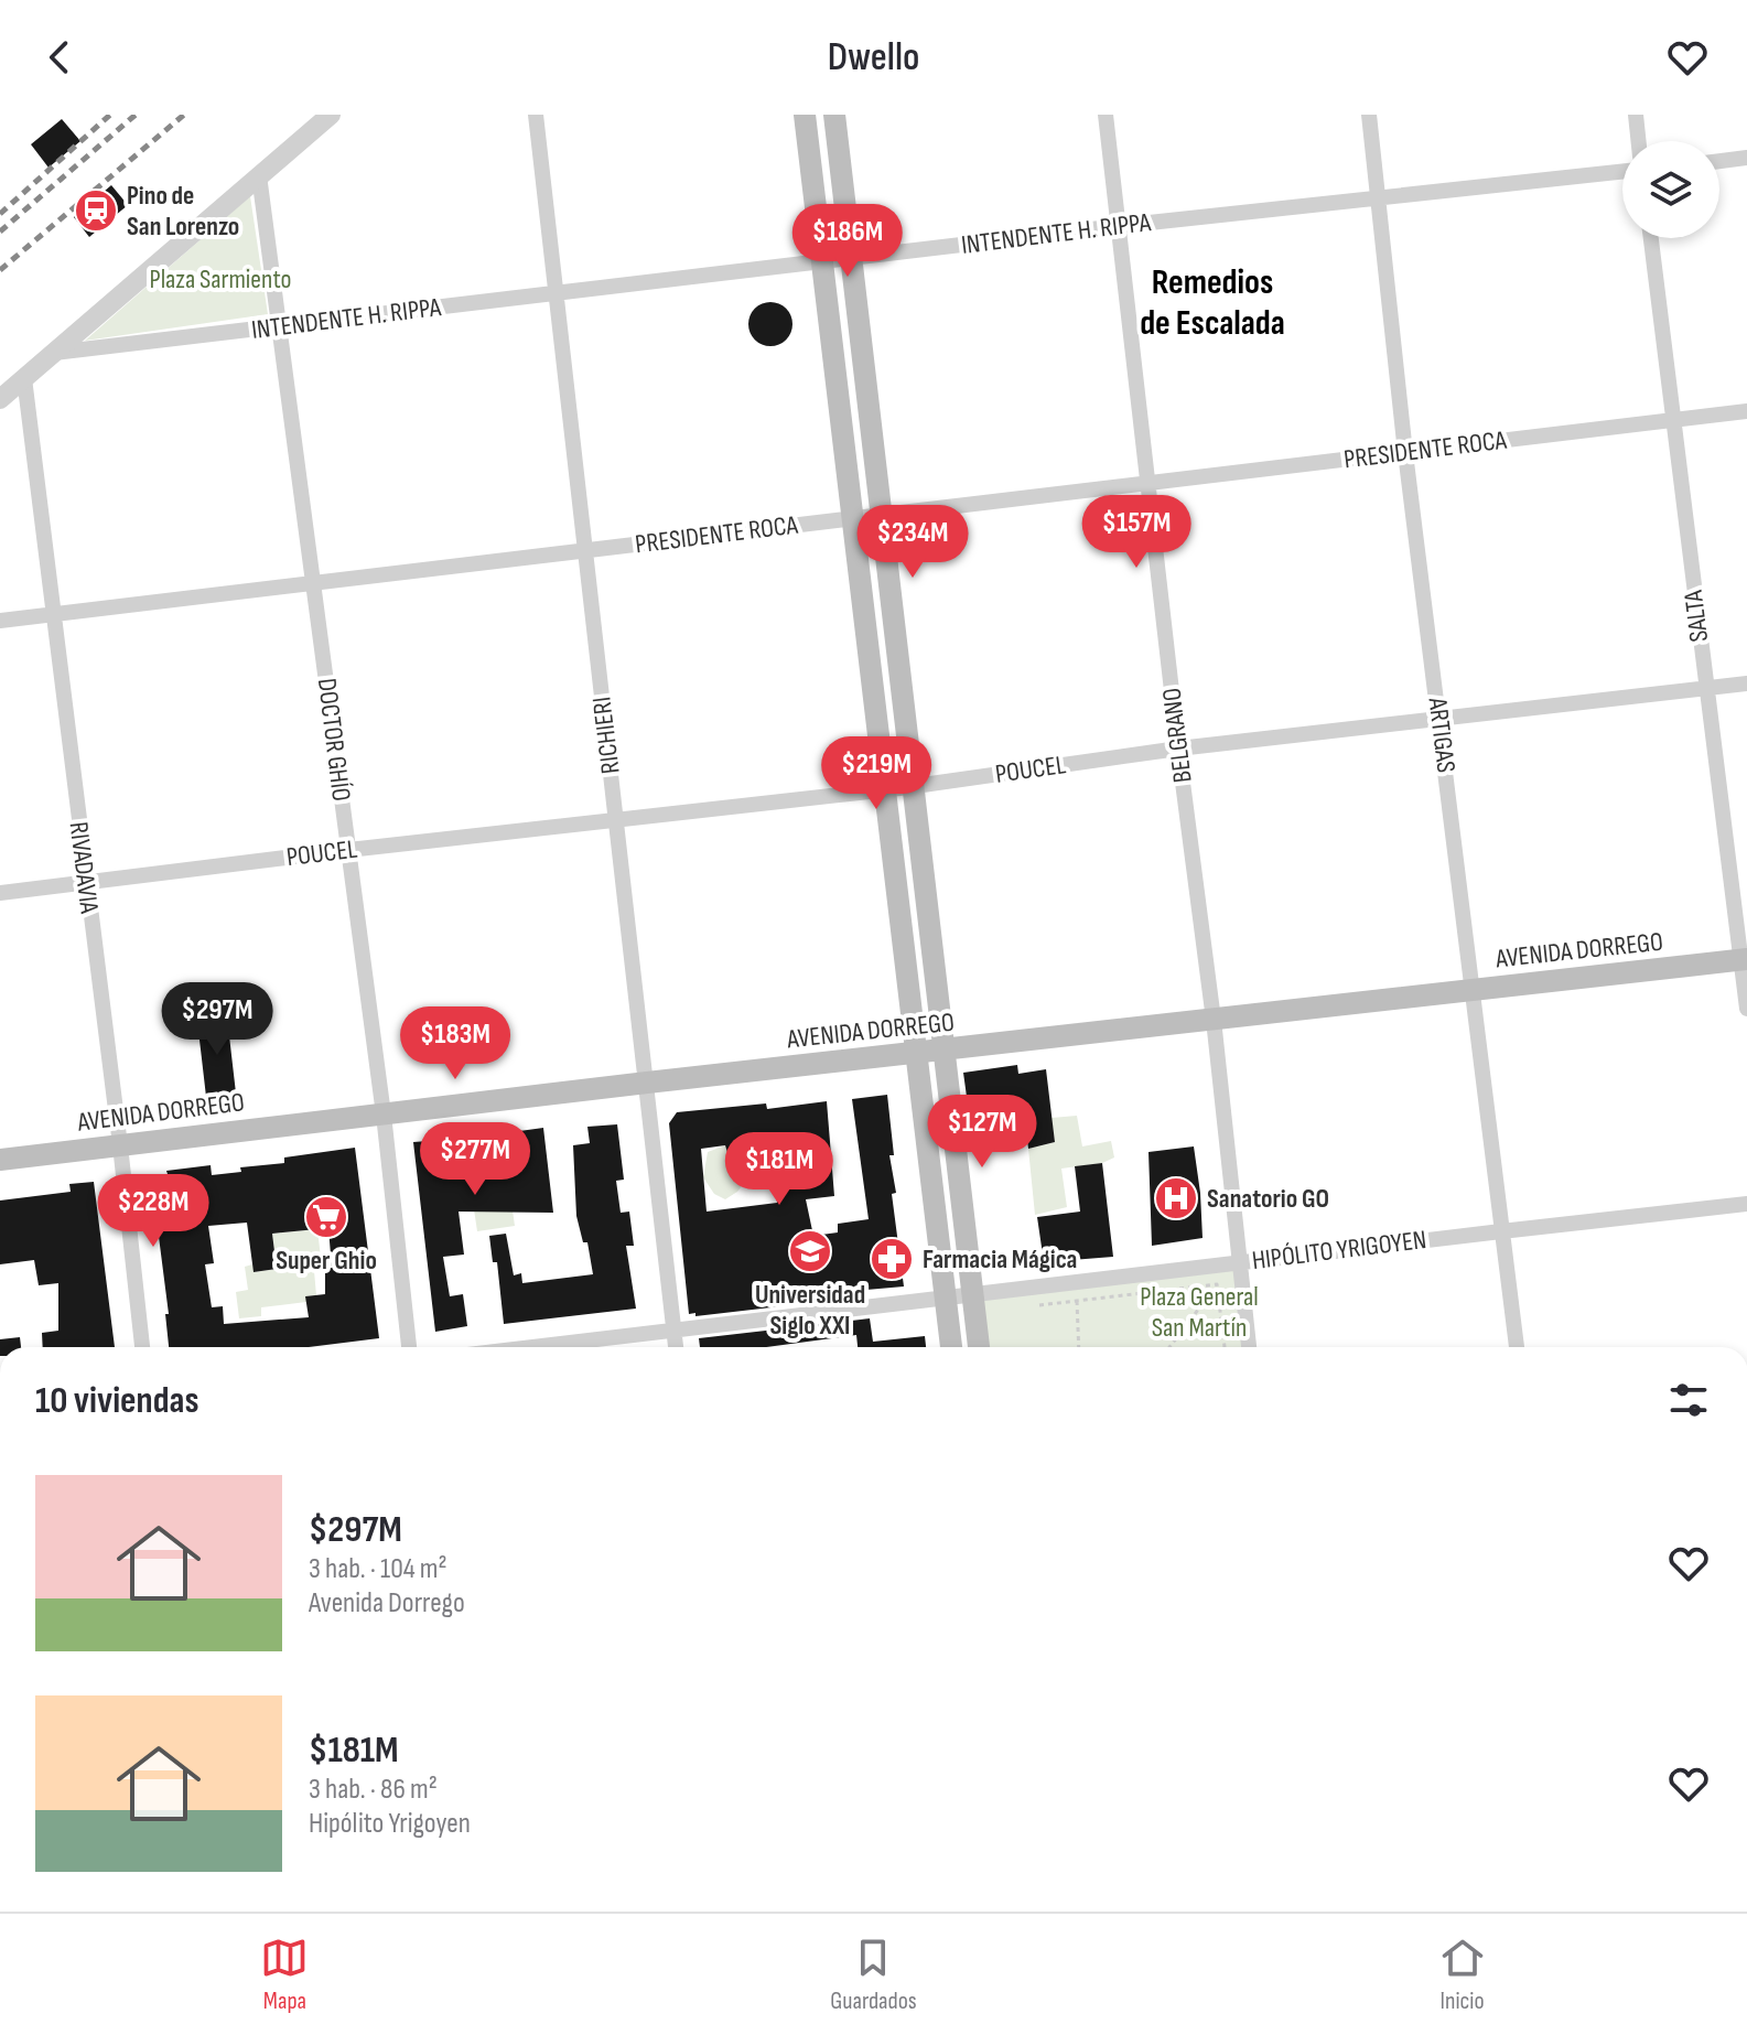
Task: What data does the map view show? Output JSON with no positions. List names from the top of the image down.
{
  "streets": {
    "main road": ["AVENIDA DORREGO"],
    "street": [
      "INTENDENTE H. RIPPA",
      "PRESIDENTE ROCA",
      "SALTA",
      "RICHIERI",
      "BELGRANO",
      "ARTIGAS",
      "DOCTOR GHÍO",
      "POUCEL",
      "RIVADAVIA",
      "HIPÓLITO YRIGOYEN"
    ]
  },
  "crossings": [
    ["INTENDENTE H. RIPPA", "RICHIERI"],
    ["INTENDENTE H. RIPPA", "BELGRANO"],
    ["INTENDENTE H. RIPPA", "ARTIGAS"],
    ["INTENDENTE H. RIPPA", "DOCTOR GHÍO"],
    ["PRESIDENTE ROCA", "SALTA"],
    ["PRESIDENTE ROCA", "RICHIERI"],
    ["PRESIDENTE ROCA", "BELGRANO"],
    ["PRESIDENTE ROCA", "ARTIGAS"],
    ["PRESIDENTE ROCA", "DOCTOR GHÍO"],
    ["PRESIDENTE ROCA", "RIVADAVIA"],
    ["SALTA", "POUCEL"],
    ["SALTA", "AVENIDA DORREGO"],
    ["RICHIERI", "POUCEL"],
    ["RICHIERI", "AVENIDA DORREGO"],
    ["RICHIERI", "HIPÓLITO YRIGOYEN"],
    ["BELGRANO", "POUCEL"],
    ["BELGRANO", "AVENIDA DORREGO"],
    ["BELGRANO", "HIPÓLITO YRIGOYEN"],
    ["ARTIGAS", "POUCEL"],
    ["ARTIGAS", "AVENIDA DORREGO"],
    ["ARTIGAS", "HIPÓLITO YRIGOYEN"],
    ["DOCTOR GHÍO", "POUCEL"],
    ["DOCTOR GHÍO", "AVENIDA DORREGO"],
    ["POUCEL", "RIVADAVIA"],
    ["RIVADAVIA", "AVENIDA DORREGO"]
  ],
  "districts": ["Remedios de Escalada"],
  "parks": ["Plaza Sarmiento", "Plaza General San Martín"],
  "places": {
    "station": ["Pino de San Lorenzo"],
    "hospital": ["Sanatorio GO"],
    "supermarket": ["Super Ghio"],
    "school or university": ["Universidad Siglo XXI"],
    "pharmacy": ["Farmacia Mágica"]
  },
  "page": {
    "header": "Dwello",
    "price": [
      "$186M",
      "$157M",
      "$234M",
      "$219M",
      "$297M",
      "$183M",
      "$127M",
      "$277M",
      "$181M",
      "$228M"
    ],
    "heading": "10 viviendas",
    "list": [
      {
        "name": "$297M",
        "note": "3 hab. · 104 m² · Avenida Dorrego"
      },
      {
        "name": "$181M",
        "note": "3 hab. · 86 m² · Hipólito Yrigoyen"
      }
    ],
    "tabs": ["Mapa", "Guardados", "Inicio"]
  }
}
